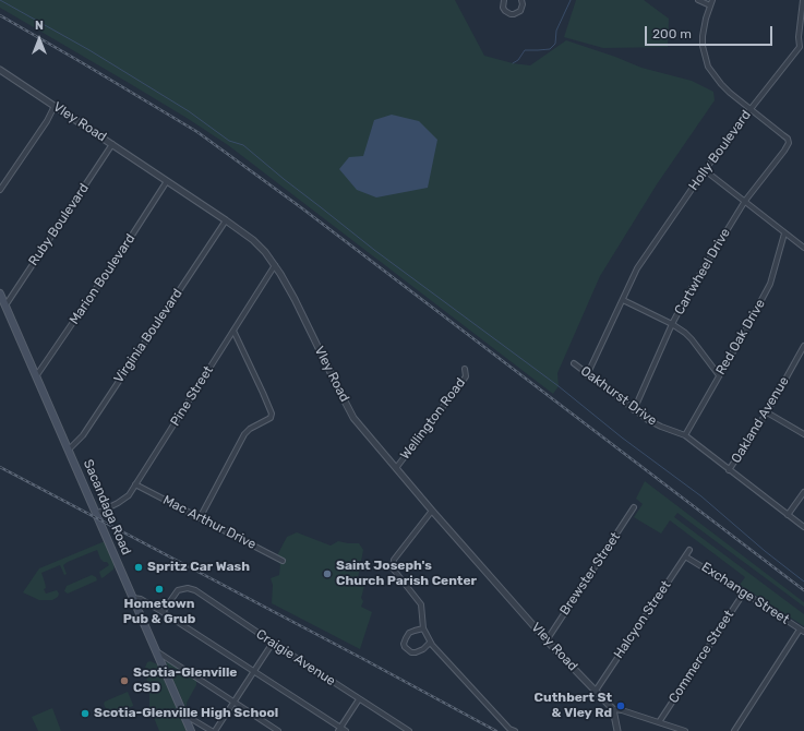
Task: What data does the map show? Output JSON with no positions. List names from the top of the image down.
{
  "streets": {
    "main road": ["Sacandaga Road"],
    "street": [
      "Vley Road",
      "Holly Boulevard",
      "Ruby Boulevard",
      "Cartwheel Drive",
      "Marion Boulevard",
      "Virginia Boulevard",
      "Red Oak Drive",
      "Pine Street",
      "Oakhurst Drive",
      "Wellington Road",
      "Oakland Avenue",
      "Mac Arthur Drive",
      "Brewster Street",
      "Exchange Street",
      "Halcyon Street",
      "Commerce Street",
      "Craigie Avenue"
    ]
  },
  "crossings": [
    ["Vley Road", "Ruby Boulevard"],
    ["Vley Road", "Marion Boulevard"],
    ["Vley Road", "Virginia Boulevard"],
    ["Vley Road", "Pine Street"],
    ["Vley Road", "Wellington Road"],
    ["Vley Road", "Brewster Street"],
    ["Vley Road", "Halcyon Street"],
    ["Holly Boulevard", "Cartwheel Drive"],
    ["Holly Boulevard", "Oakhurst Drive"],
    ["Ruby Boulevard", "Sacandaga Road"],
    ["Cartwheel Drive", "Oakhurst Drive"],
    ["Marion Boulevard", "Sacandaga Road"],
    ["Virginia Boulevard", "Sacandaga Road"],
    ["Red Oak Drive", "Oakhurst Drive"],
    ["Pine Street", "Sacandaga Road"],
    ["Pine Street", "Mac Arthur Drive"],
    ["Oakhurst Drive", "Oakland Avenue"],
    ["Exchange Street", "Halcyon Street"],
    ["Exchange Street", "Commerce Street"]
  ],
  "places": [
    "Spritz Car Wash",
    "Saint Joseph's Church Parish Center",
    "Hometown Pub & Grub",
    "Scotia-Glenville CSD",
    "Cuthbert St & Vley Rd",
    "Scotia-Glenville High School"
  ],
  "scale_bar": "200 m",
  "north": "top"
}
